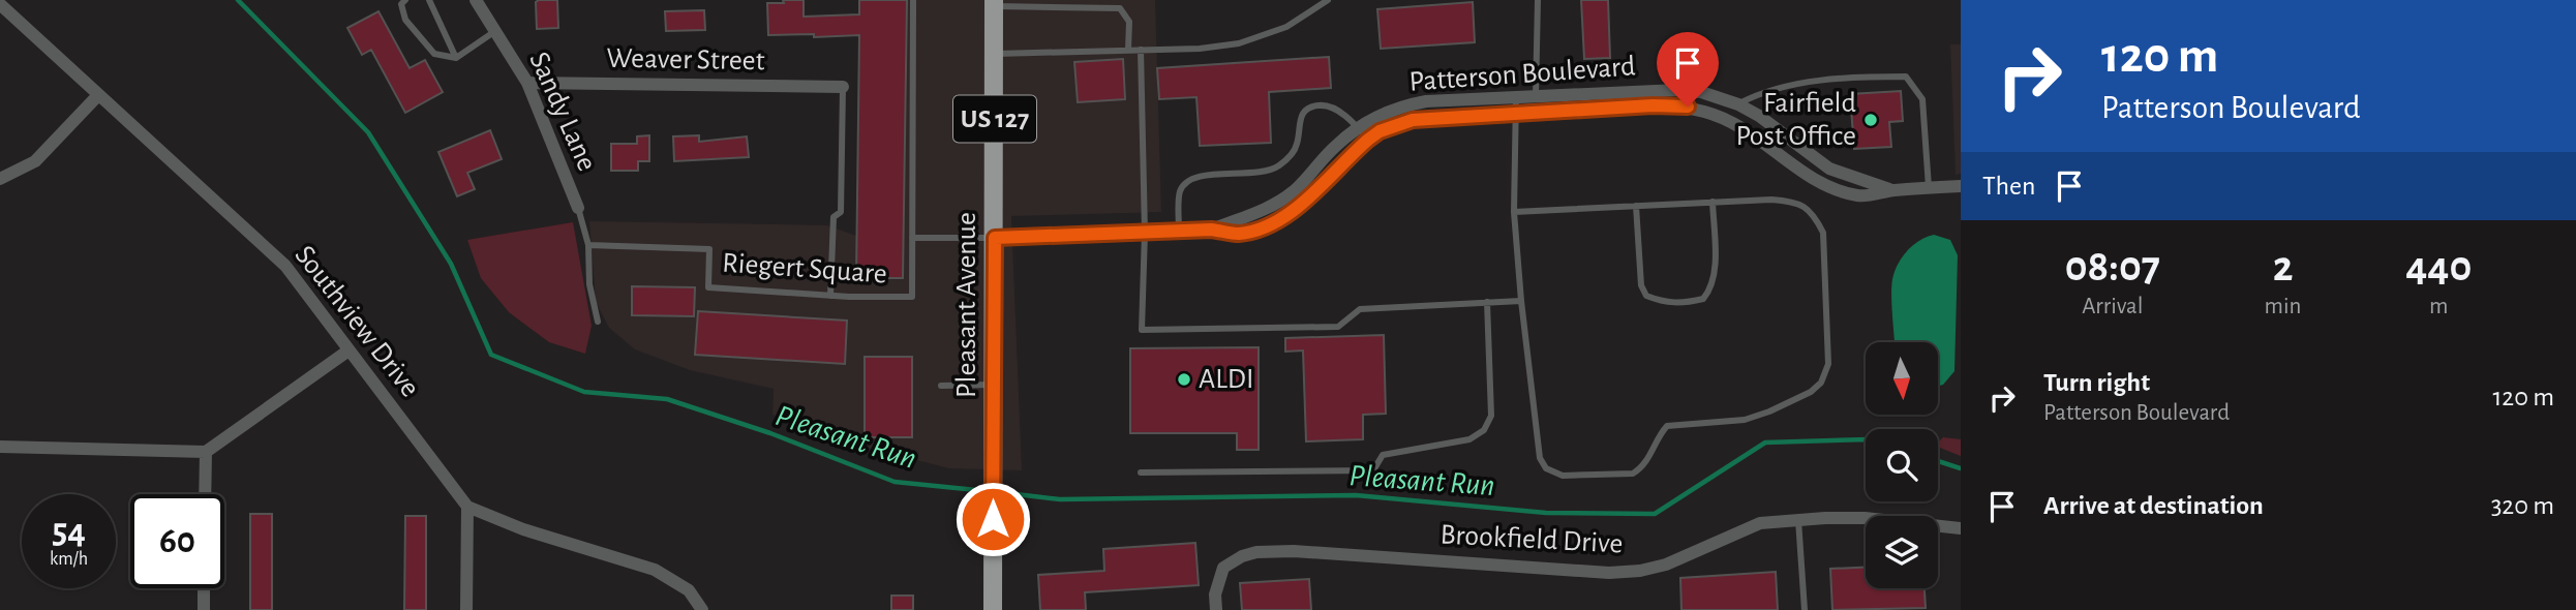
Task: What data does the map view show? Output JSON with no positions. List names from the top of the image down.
{
  "streets": {
    "main road": ["US 127", "Pleasant Avenue"],
    "street": [
      "Weaver Street",
      "Patterson Boulevard",
      "Sandy Lane",
      "Southview Drive",
      "Brookfield Drive"
    ],
    "lane": ["Riegert Square"]
  },
  "crossings": [
    ["Weaver Street", "Sandy Lane"],
    ["Patterson Boulevard", "Riegert Square"],
    ["Patterson Boulevard", "Pleasant Avenue"],
    ["Riegert Square", "Pleasant Avenue"]
  ],
  "water": ["Pleasant Run"],
  "places": ["Fairfield Post Office", "ALDI"],
  "north": "bottom",
  "page": {
    "turn": ["120 m", "Patterson Boulevard"],
    "then": "Then",
    "eta": [
      "08:07",
      "Arrival",
      "2",
      "min",
      "440",
      "m"
    ],
    "list": [
      {
        "name": "Turn right",
        "note": "Patterson Boulevard",
        "value": "120 m"
      },
      {
        "name": "Arrive at destination",
        "value": "320 m"
      }
    ],
    "speed": "54 km/h",
    "limit": "60"
  }
}
